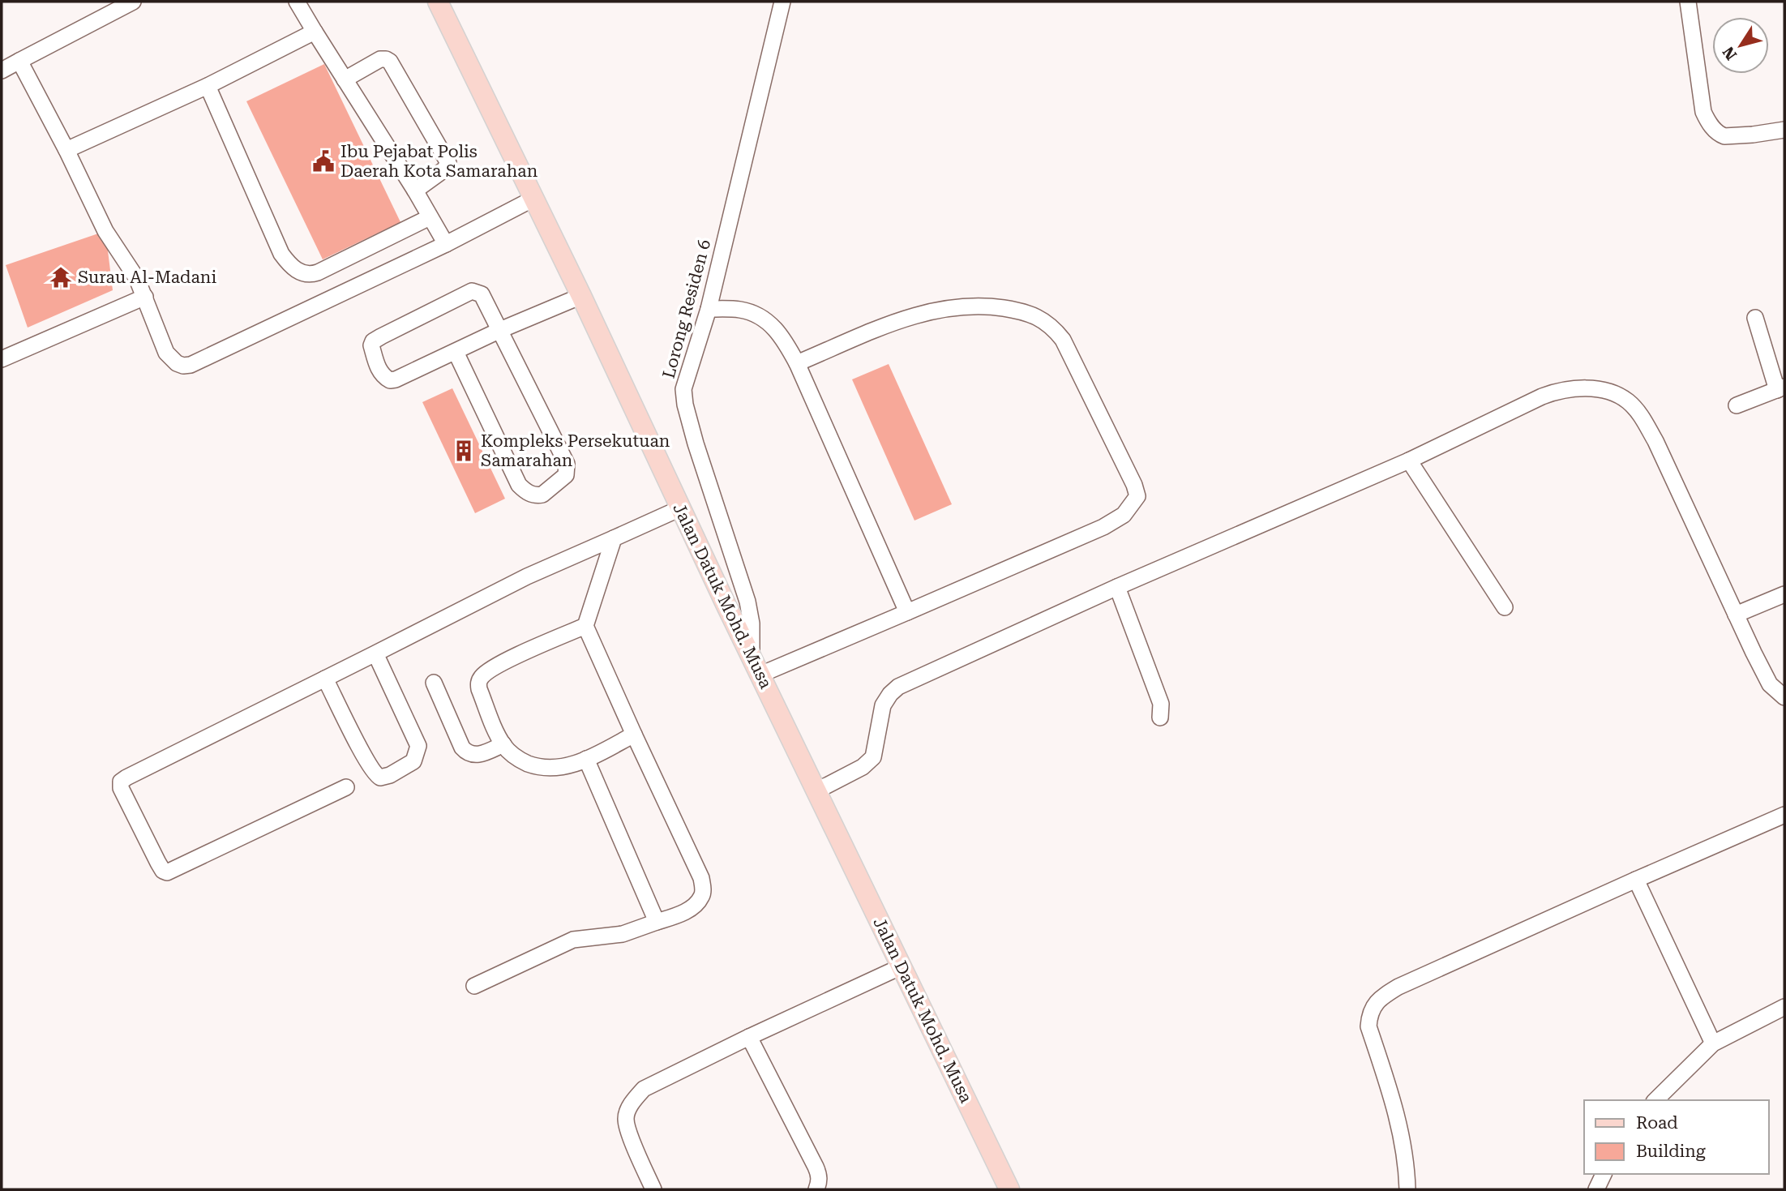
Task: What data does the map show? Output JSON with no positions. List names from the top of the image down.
{
  "streets": {
    "main road": ["Jalan Datuk Mohd. Musa"],
    "street": ["Lorong Residen 6"]
  },
  "crossings": [
    ["Lorong Residen 6", "Jalan Datuk Mohd. Musa"]
  ],
  "places": {
    "public building": ["Ibu Pejabat Polis Daerah Kota Samarahan"],
    "temple": ["Surau Al-Madani"],
    "building": ["Kompleks Persekutuan Samarahan"]
  },
  "legend": ["Road", "Building"],
  "north": "bottom left"
}
